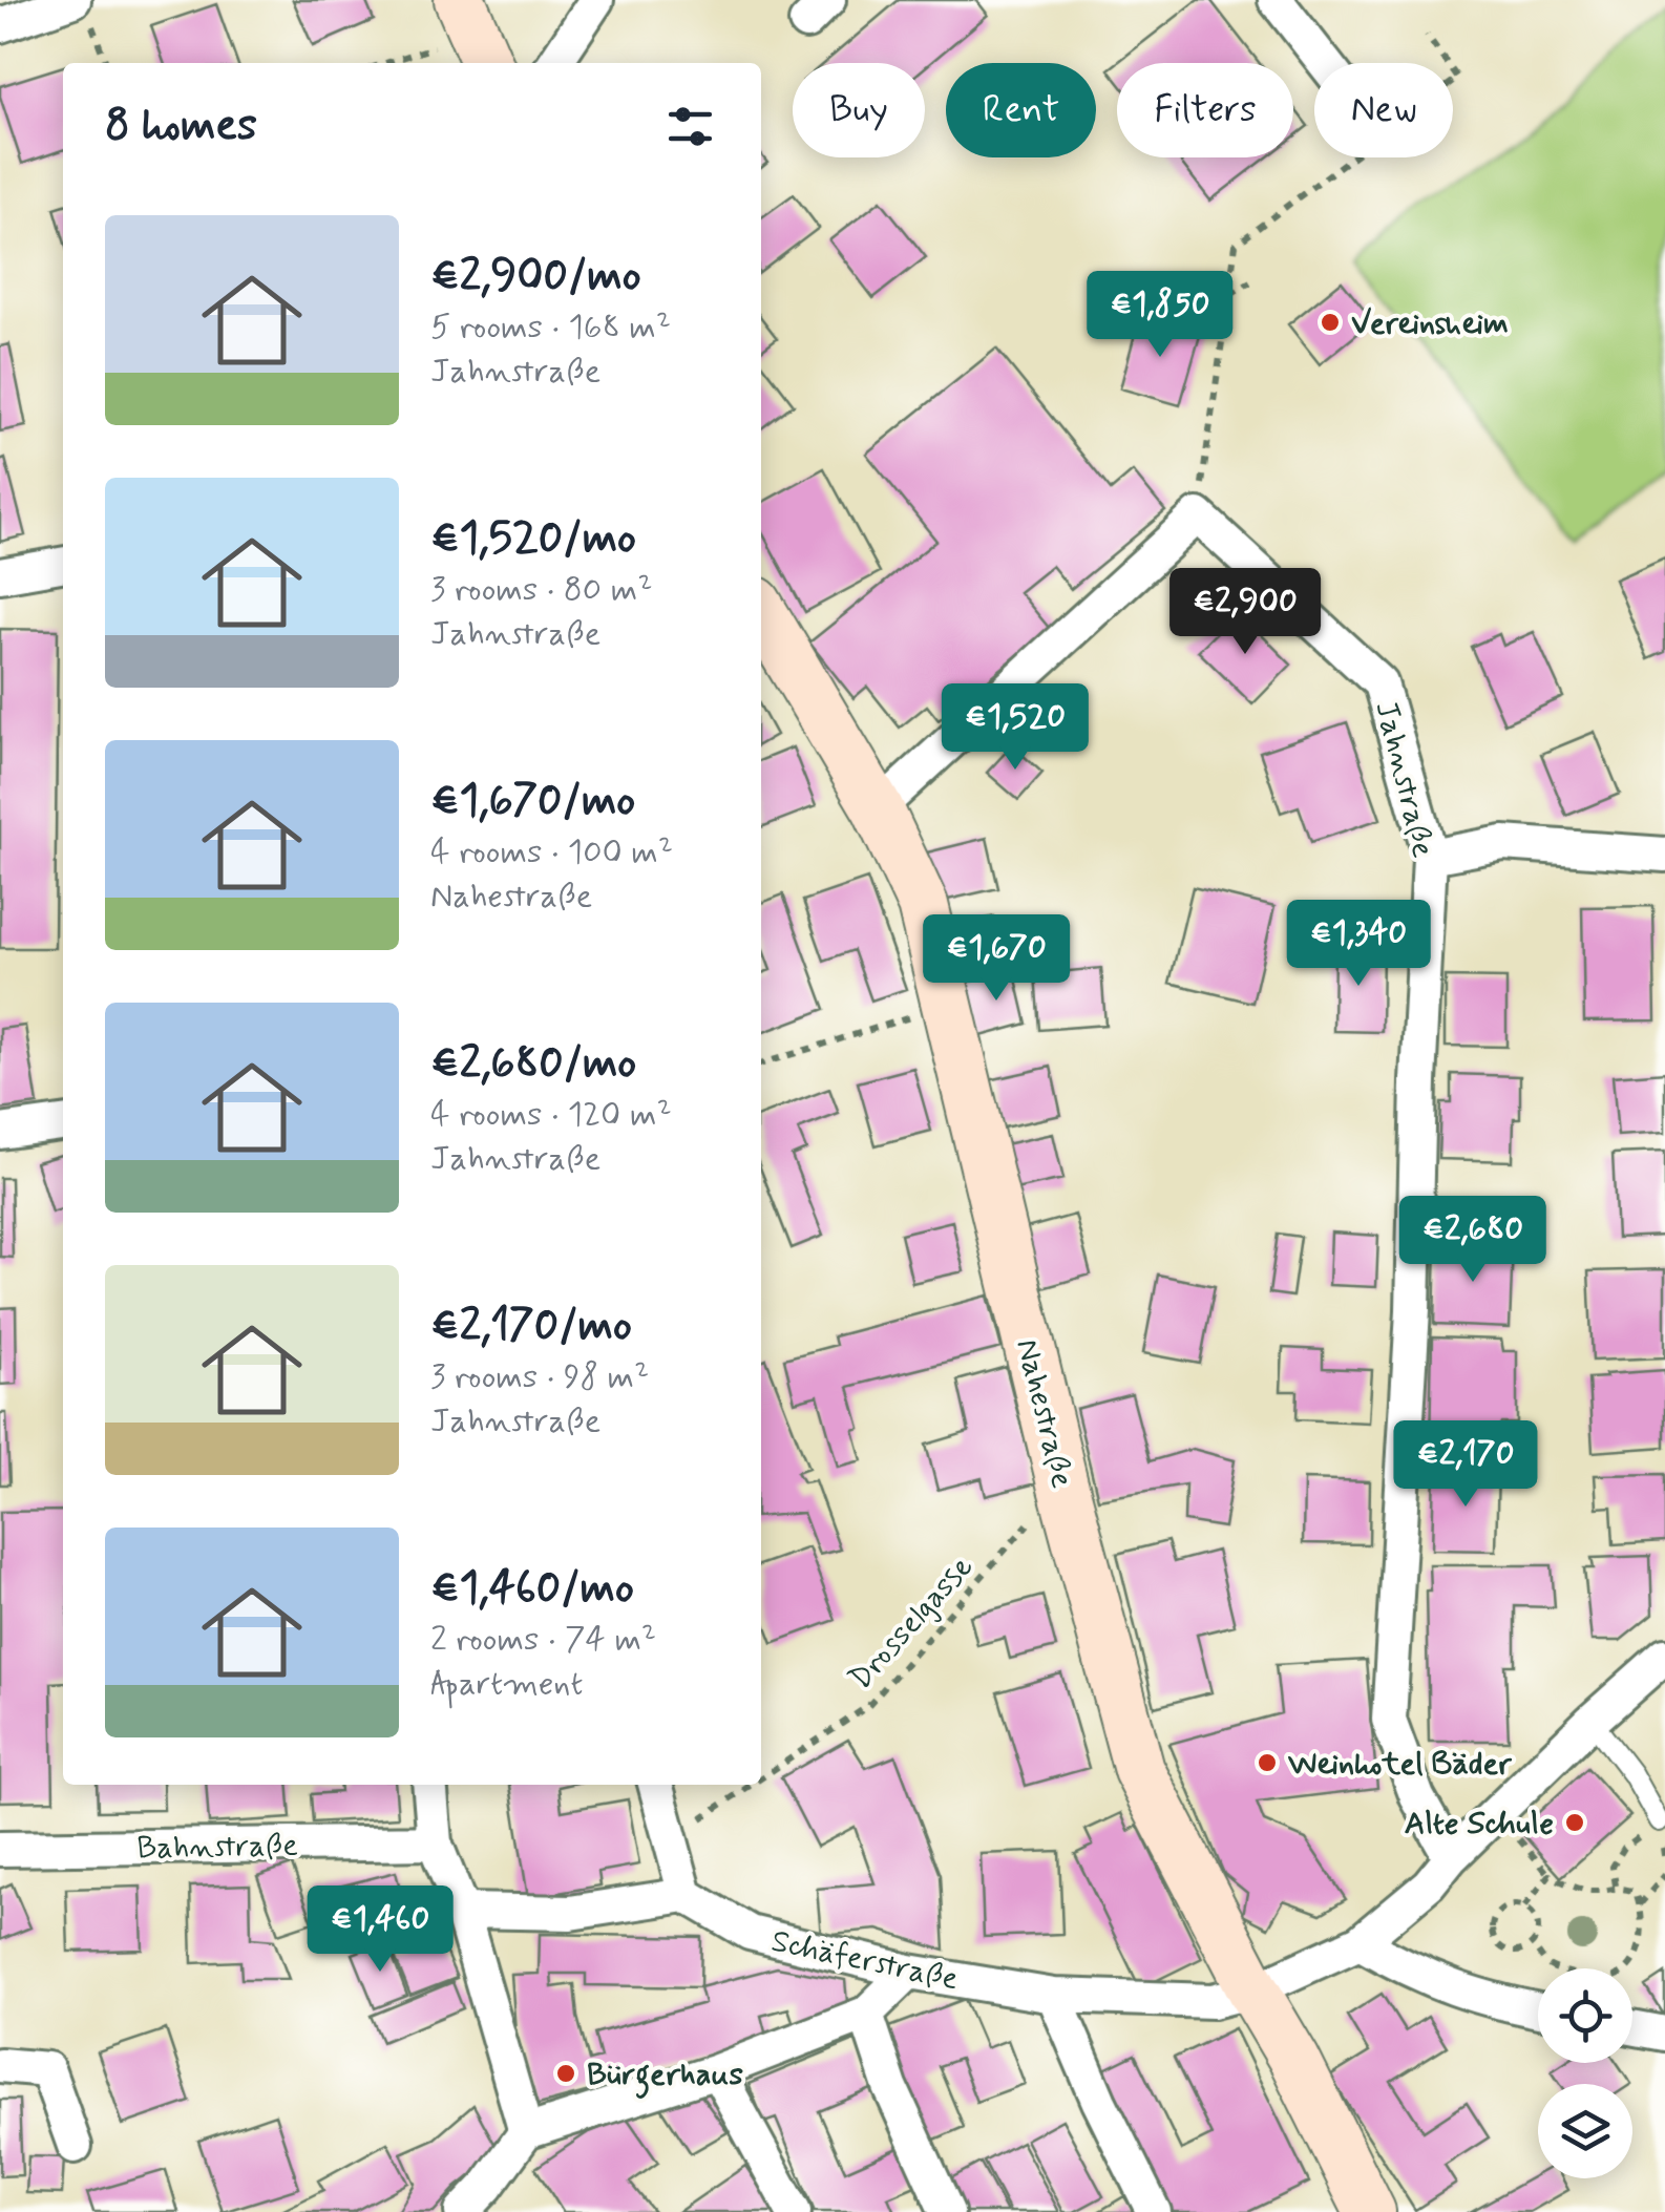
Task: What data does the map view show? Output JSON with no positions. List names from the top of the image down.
{
  "streets": {
    "street": [
      "Jahnstraße",
      "Nahestraße",
      "Bahnstraße",
      "Schäferstraße"
    ],
    "path": ["Drosselgasse"]
  },
  "crossings": [
    ["Jahnstraße", "Schäferstraße"],
    ["Nahestraße", "Drosselgasse"],
    ["Nahestraße", "Schäferstraße"]
  ],
  "places": [
    "Vereinsheim",
    "Weinhotel Bäder",
    "Alte Schule",
    "Bürgerhaus"
  ],
  "page": {
    "chip": [
      "Buy",
      "Rent",
      "Filters",
      "New"
    ],
    "heading": "8 homes",
    "list": [
      {
        "name": "€2,900/mo",
        "note": "5 rooms · 168 m² · Jahnstraße"
      },
      {
        "name": "€1,520/mo",
        "note": "3 rooms · 80 m² · Jahnstraße"
      },
      {
        "name": "€1,670/mo",
        "note": "4 rooms · 100 m² · Nahestraße"
      },
      {
        "name": "€2,680/mo",
        "note": "4 rooms · 120 m² · Jahnstraße"
      },
      {
        "name": "€2,170/mo",
        "note": "3 rooms · 98 m² · Jahnstraße"
      },
      {
        "name": "€1,460/mo",
        "note": "2 rooms · 74 m² · Apartment"
      }
    ],
    "price": [
      "€1,850",
      "€2,900",
      "€1,520",
      "€1,340",
      "€1,670",
      "€2,680",
      "€2,170",
      "€1,460"
    ]
  }
}
